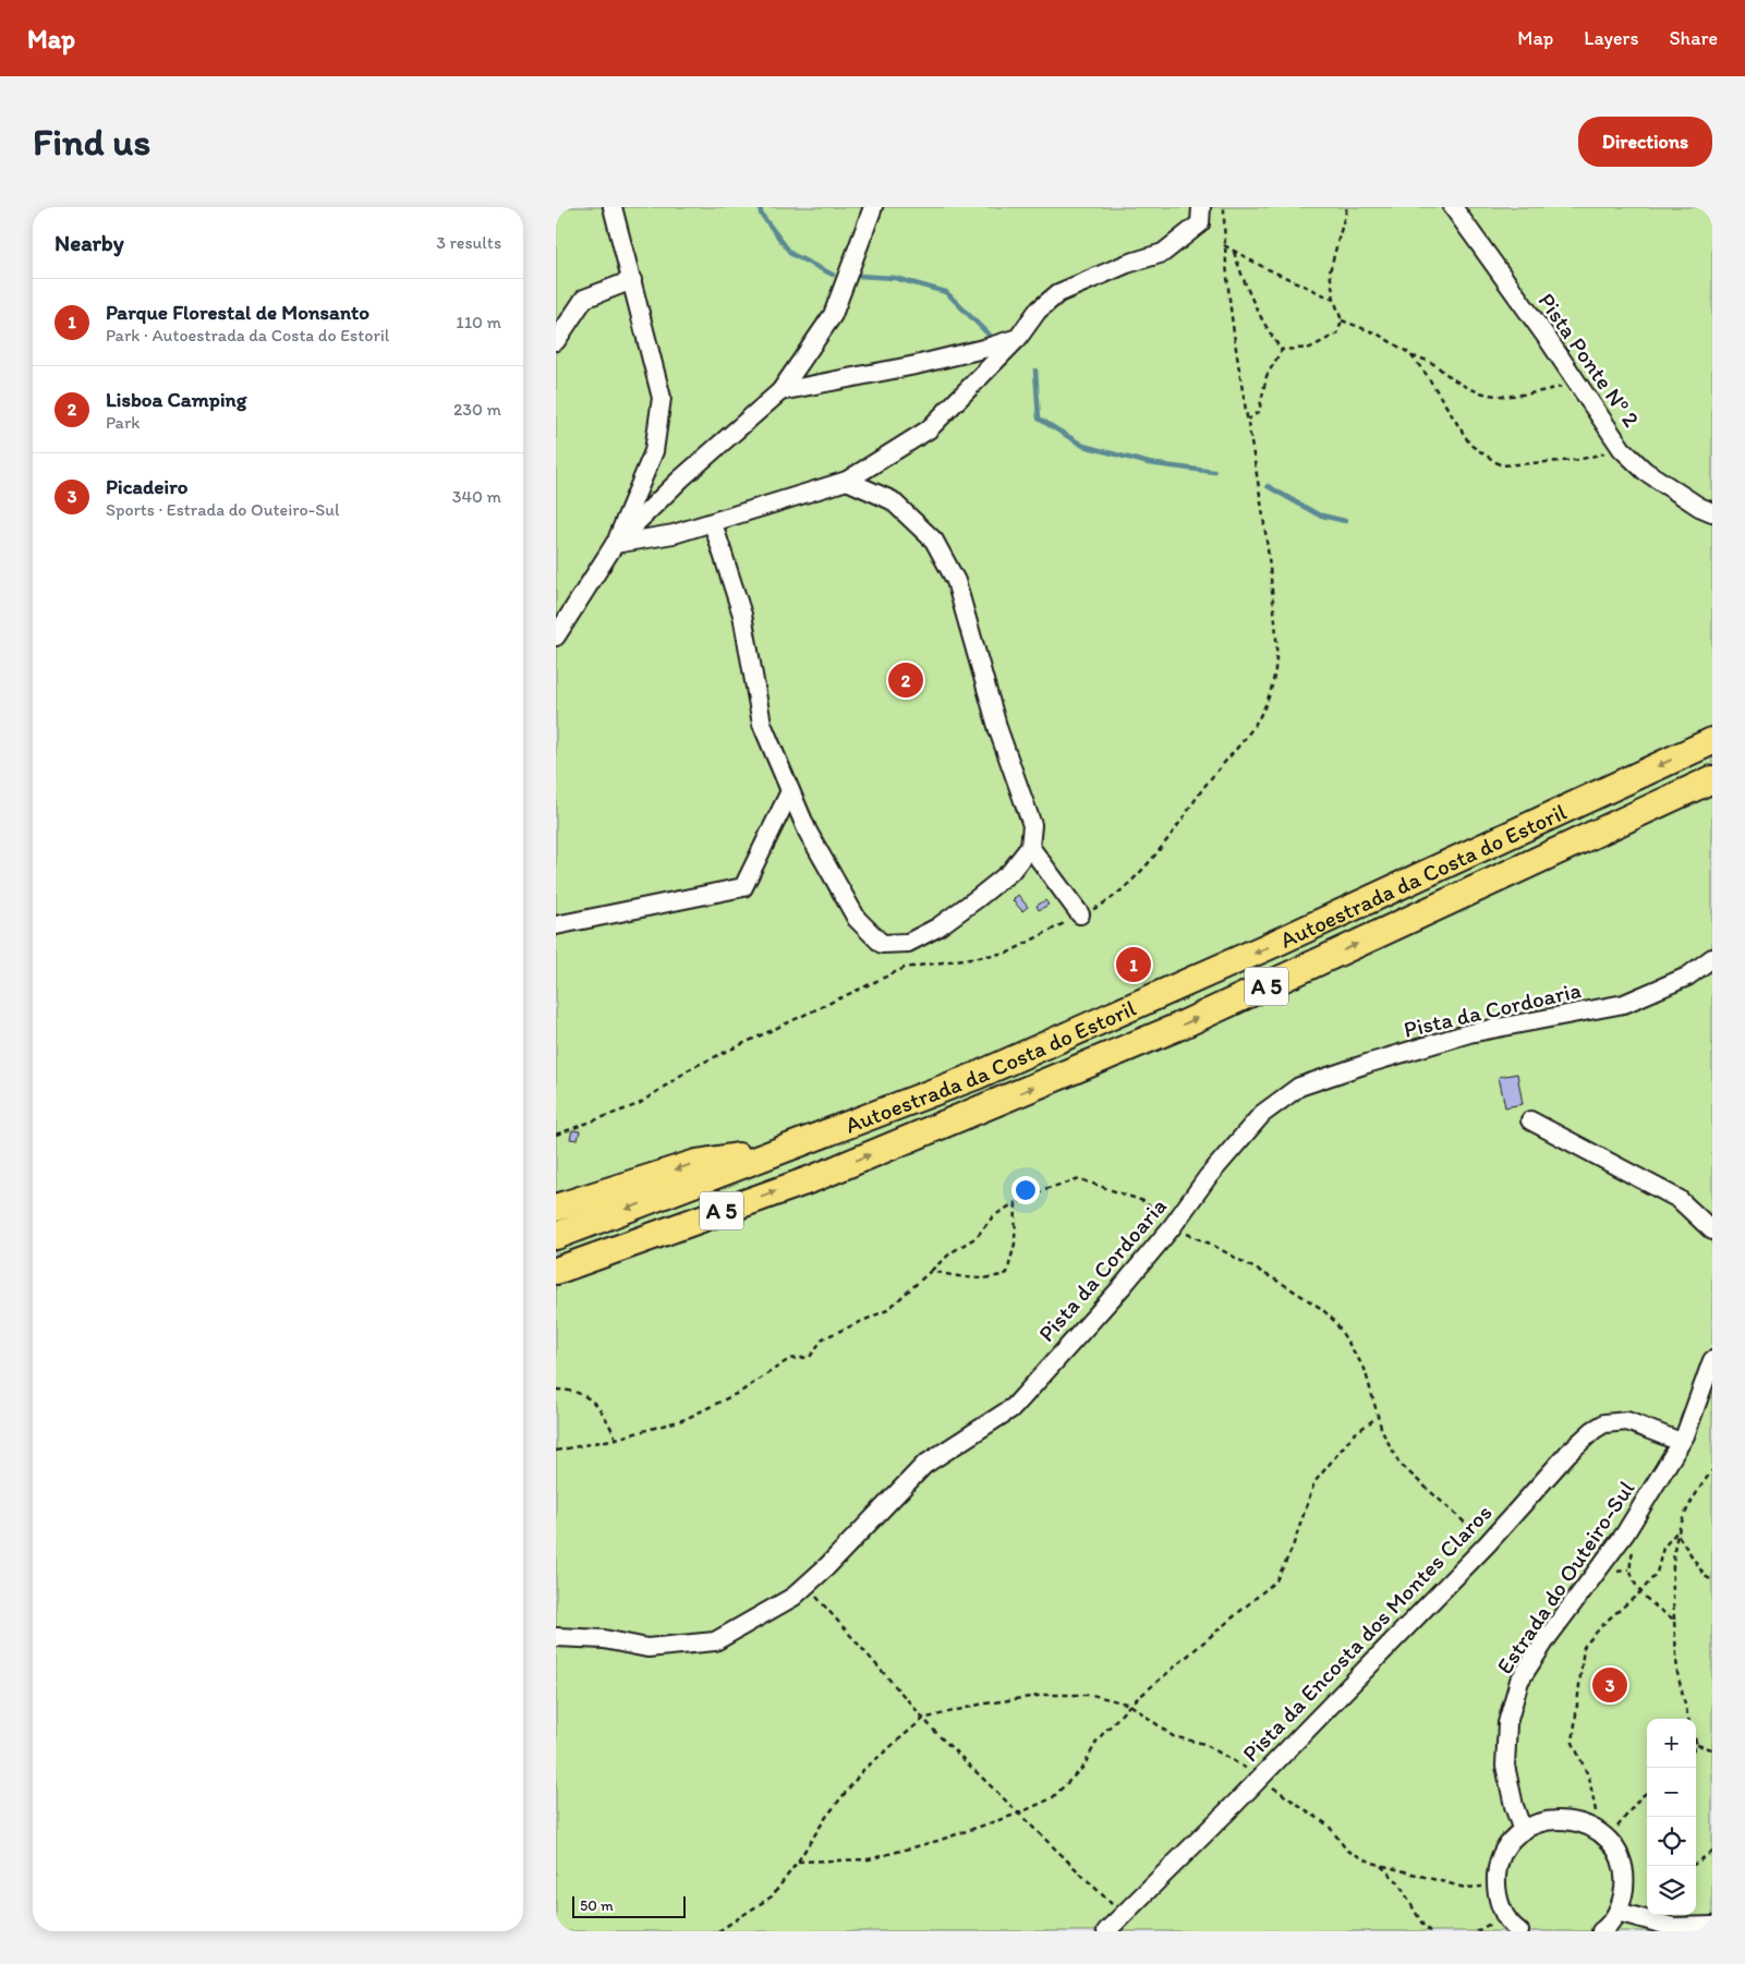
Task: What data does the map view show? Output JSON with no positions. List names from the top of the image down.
{
  "streets": {
    "highway": ["Autoestrada da Costa do Estoril", "A 5"],
    "street": [
      "Pista Ponte Nº 2",
      "Pista da Cordoaria",
      "Estrada do Outeiro-Sul",
      "Pista da Encosta dos Montes Claros"
    ]
  },
  "crossings": [
    ["Estrada do Outeiro-Sul", "Pista da Encosta dos Montes Claros"]
  ],
  "scale_bar": "50 m",
  "page": {
    "header": "Map",
    "nav": ["Map", "Layers", "Share"],
    "buttons": "Directions",
    "title": "Find us",
    "heading": ["Nearby", "3 results"],
    "list": [
      {
        "mark": "1",
        "name": "Parque Florestal de Monsanto",
        "note": "Park · Autoestrada da Costa do Estoril",
        "value": "110 m"
      },
      {
        "mark": "2",
        "name": "Lisboa Camping",
        "note": "Park",
        "value": "230 m"
      },
      {
        "mark": "3",
        "name": "Picadeiro",
        "note": "Sports · Estrada do Outeiro-Sul",
        "value": "340 m"
      }
    ],
    "pins": ["2", "1", "3"],
    "map_buttons": ["+", "−"],
    "scale": "50 m"
  }
}
